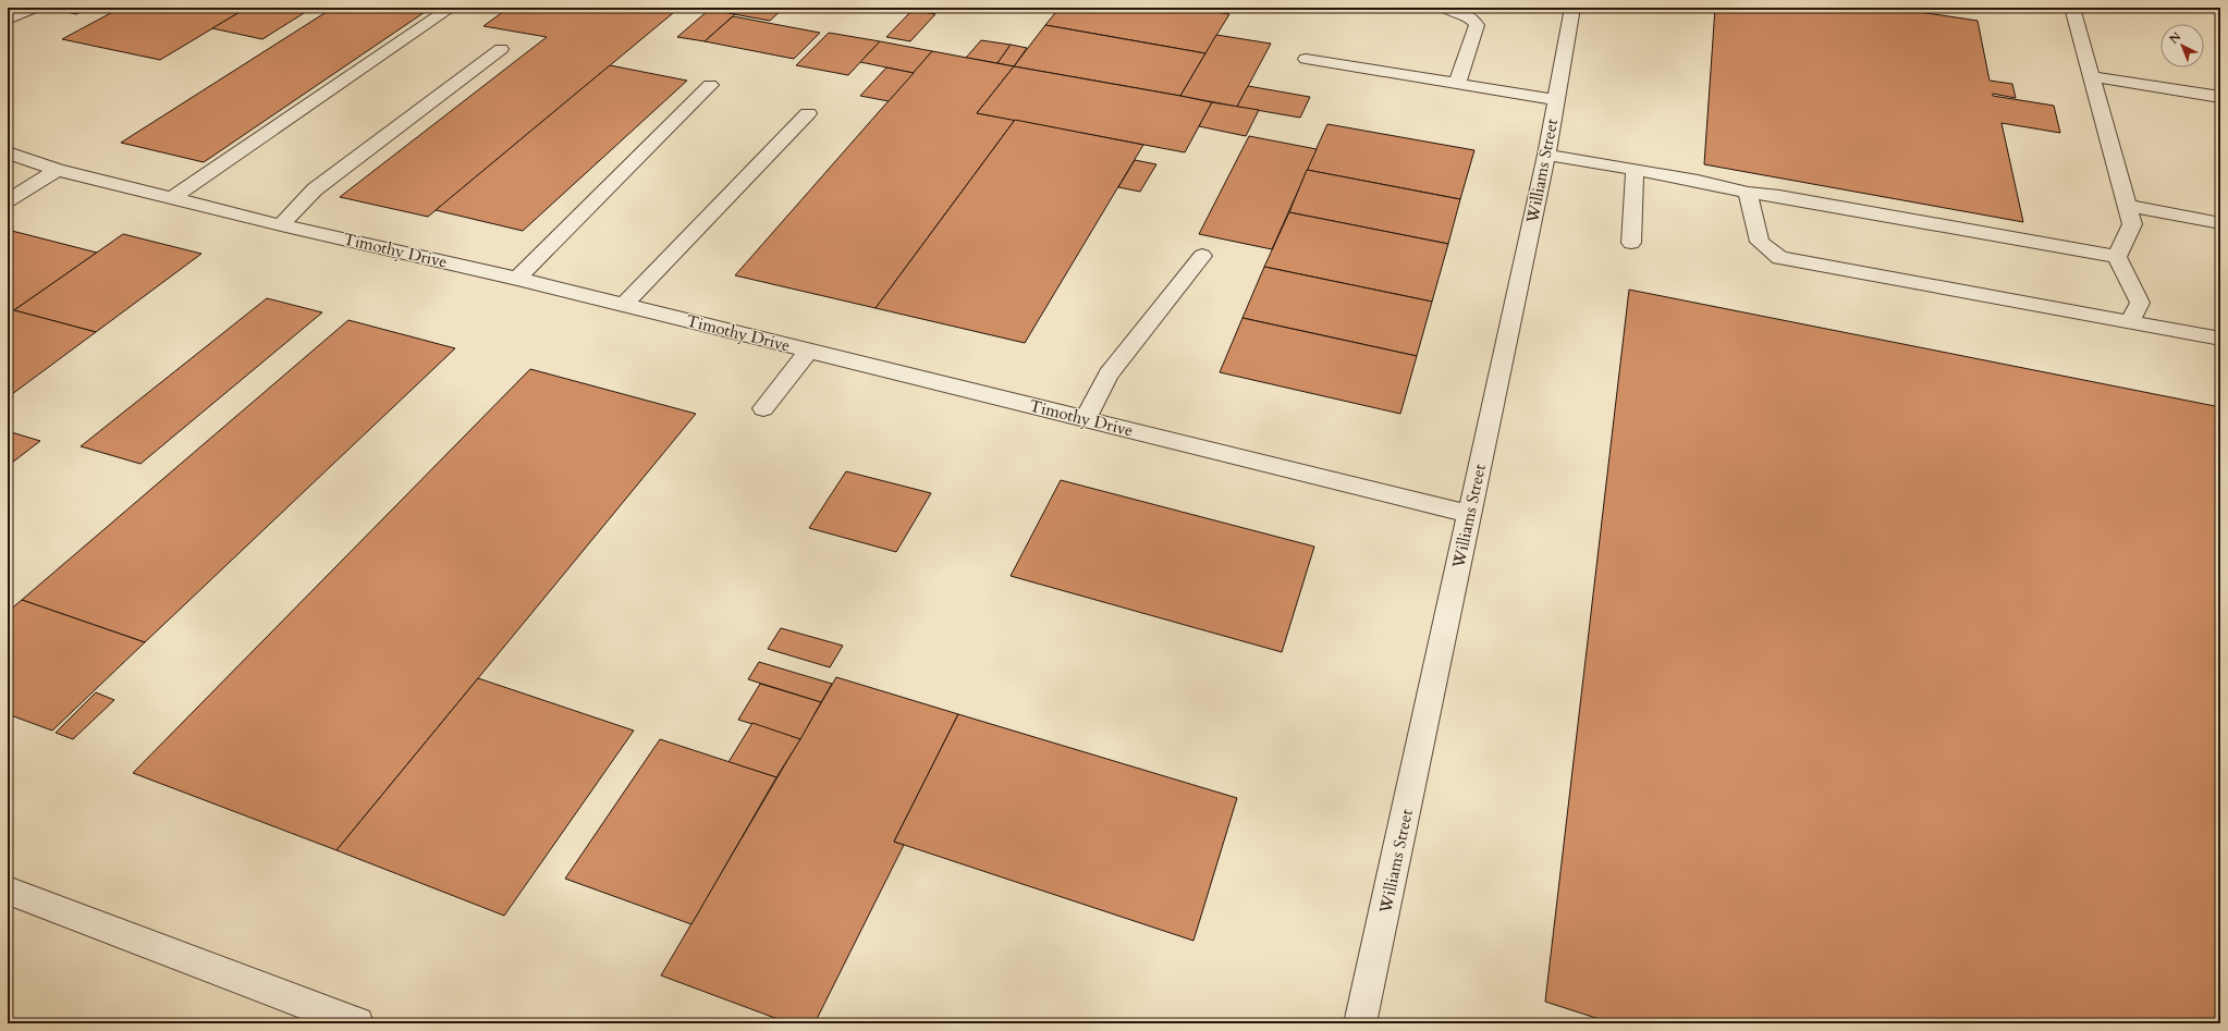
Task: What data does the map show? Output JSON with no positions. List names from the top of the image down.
{
  "streets": {
    "street": ["Williams Street", "Timothy Drive"]
  },
  "crossings": [
    ["Williams Street", "Timothy Drive"]
  ],
  "north": "top left"
}
